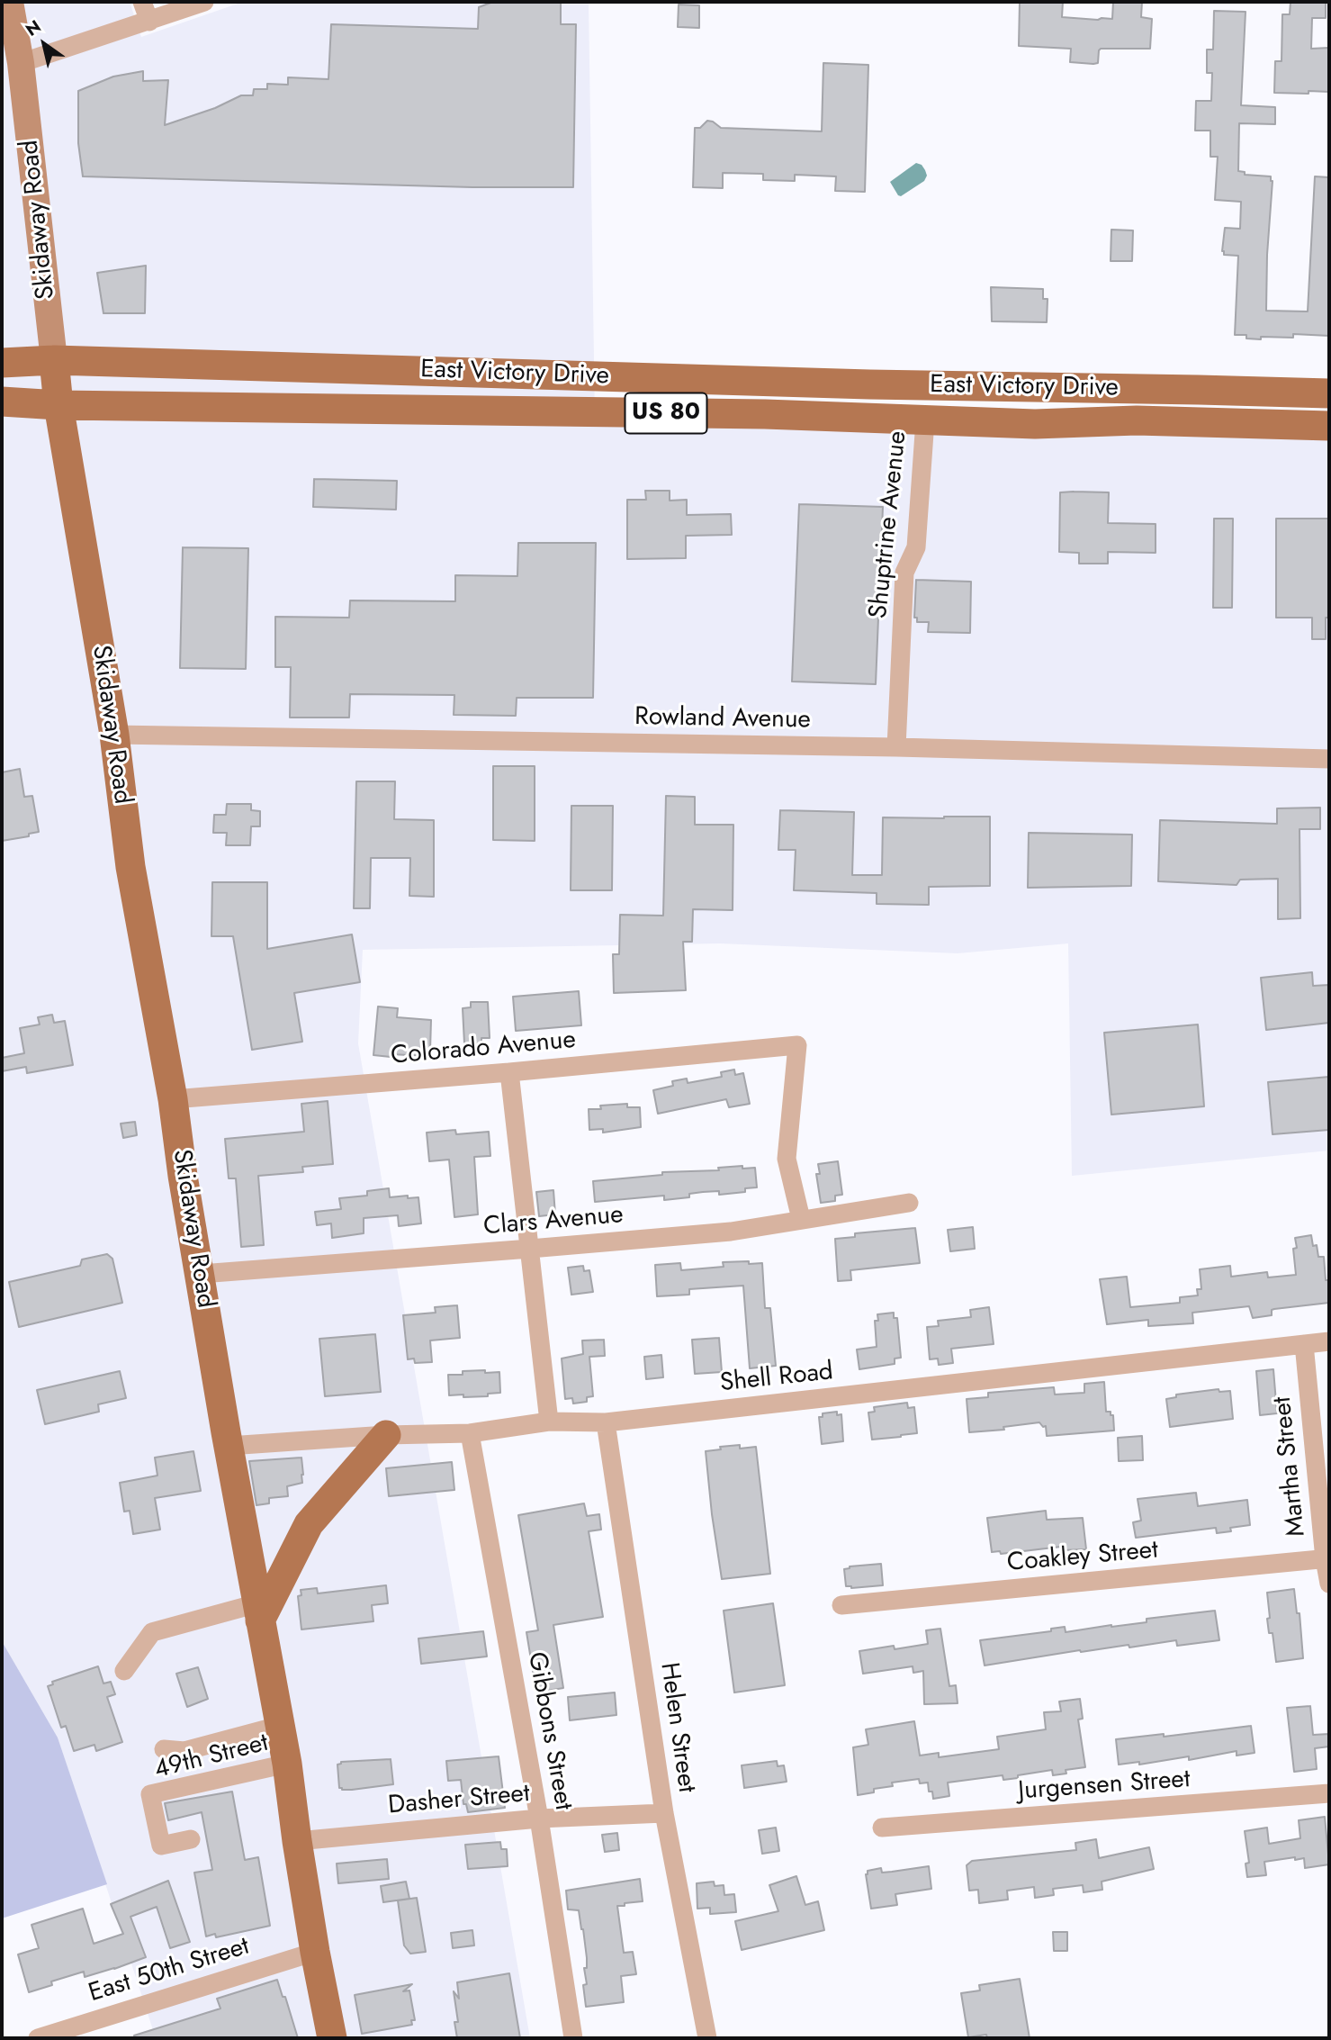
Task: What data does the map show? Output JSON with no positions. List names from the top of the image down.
{
  "streets": {
    "main road": ["Skidaway Road", "East Victory Drive", "US 80"],
    "street": [
      "Shuptrine Avenue",
      "Rowland Avenue",
      "Colorado Avenue",
      "Clars Avenue",
      "Shell Road",
      "Martha Street",
      "Coakley Street",
      "Helen Street",
      "Gibbons Street",
      "49th Street",
      "Jurgensen Street",
      "Dasher Street",
      "East 50th Street"
    ]
  },
  "crossings": [
    ["Skidaway Road", "East Victory Drive"],
    ["Skidaway Road", "Rowland Avenue"],
    ["Skidaway Road", "Colorado Avenue"],
    ["Skidaway Road", "Clars Avenue"],
    ["Skidaway Road", "Shell Road"],
    ["Skidaway Road", "49th Street"],
    ["Skidaway Road", "Dasher Street"],
    ["Skidaway Road", "East 50th Street"],
    ["East Victory Drive", "Shuptrine Avenue"],
    ["Shuptrine Avenue", "Rowland Avenue"],
    ["Colorado Avenue", "Clars Avenue"],
    ["Shell Road", "Martha Street"],
    ["Shell Road", "Helen Street"],
    ["Shell Road", "Gibbons Street"],
    ["Martha Street", "Coakley Street"],
    ["Helen Street", "Dasher Street"],
    ["Gibbons Street", "Dasher Street"]
  ],
  "north": "top left"
}
